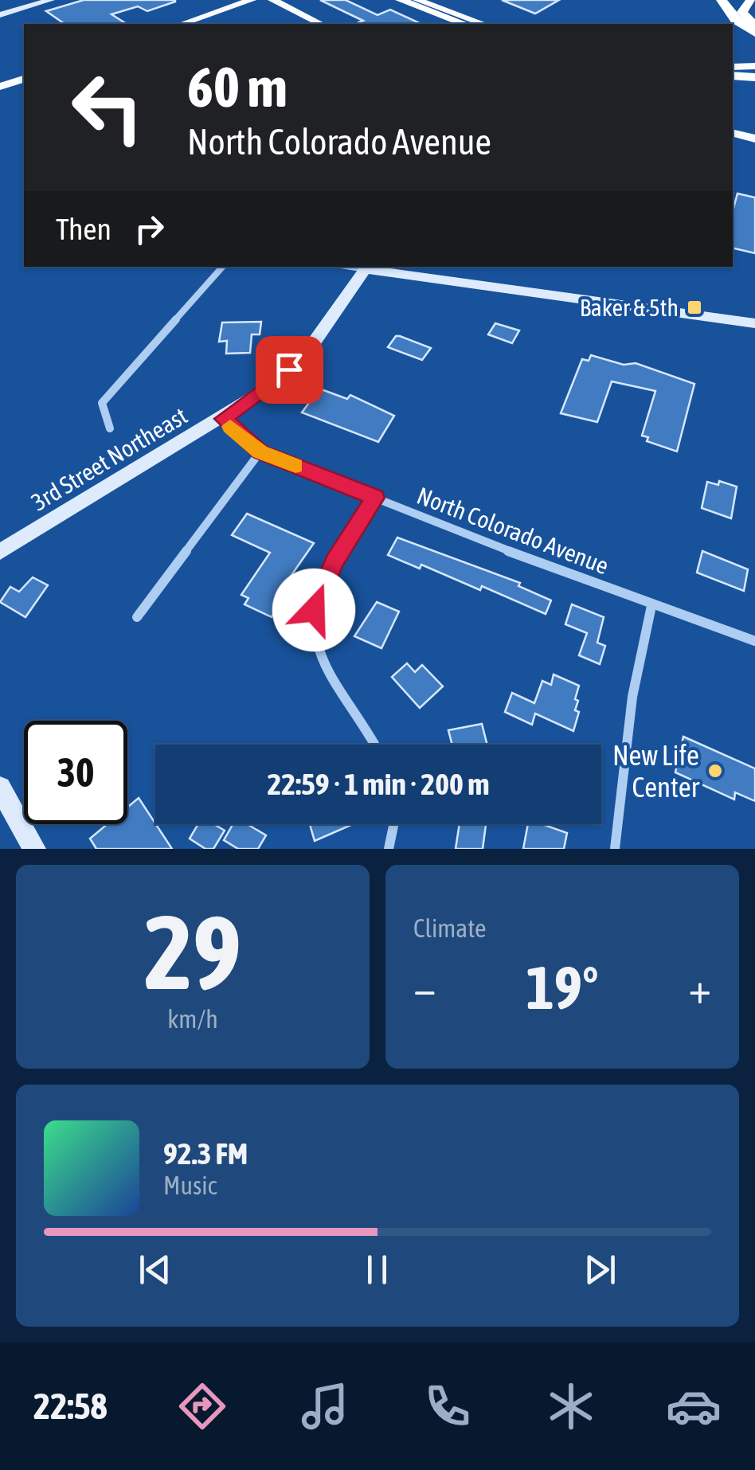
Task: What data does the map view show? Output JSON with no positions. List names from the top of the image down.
{
  "streets": {
    "main road": ["3rd Street Northeast"],
    "street": ["North Colorado Avenue"]
  },
  "crossings": [
    ["3rd Street Northeast", "North Colorado Avenue"]
  ],
  "places": {
    "transit": ["Baker & 5th"],
    "other": ["New Life Center"]
  },
  "page": {
    "turn": ["60 m", "North Colorado Avenue"],
    "then": "Then",
    "limit": "30",
    "trip": "22:59 · 1 min · 200 m",
    "tile": [
      ["29", "km/h"],
      "Climate"
    ],
    "heat": ["−", "19°", "+"],
    "song": ["92.3 FM", "Music"],
    "tabs": "22:58"
  }
}
